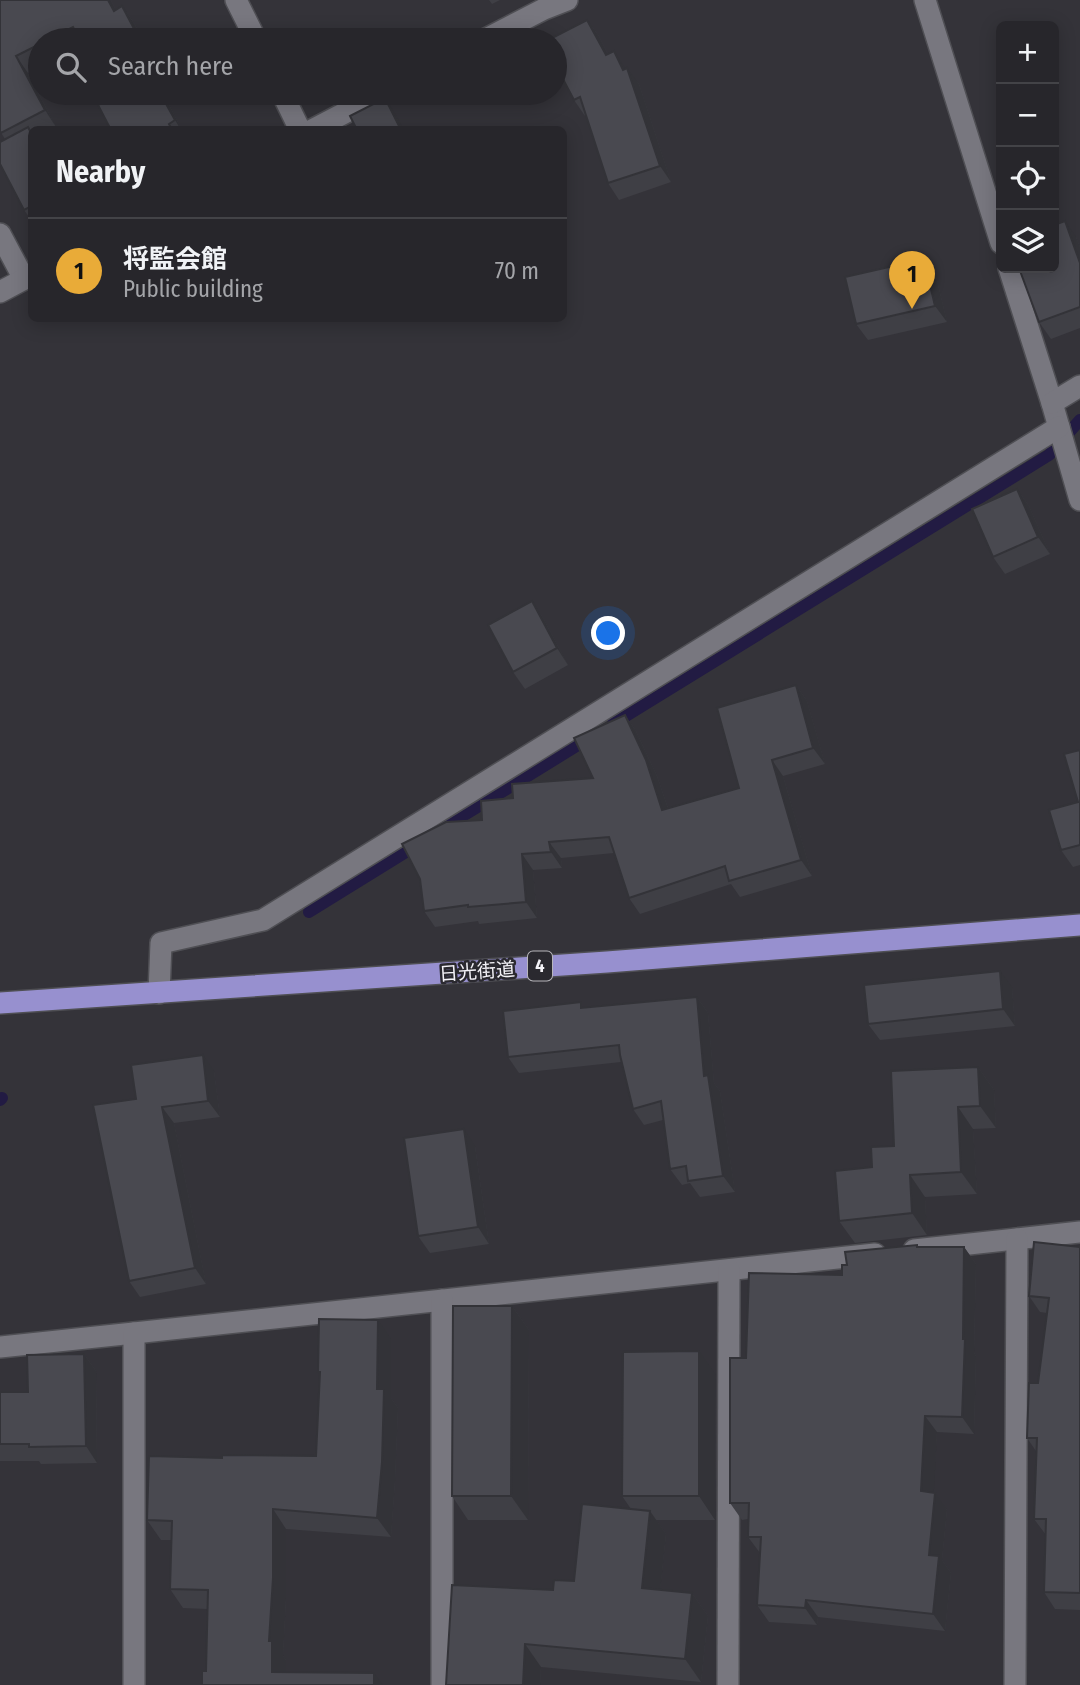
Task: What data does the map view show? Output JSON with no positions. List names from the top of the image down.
{
  "streets": {
    "highway": ["4", "日光街道"]
  },
  "page": {
    "map_buttons": ["+", "−"],
    "search": "Search here",
    "heading": "Nearby",
    "list": [
      {
        "mark": "1",
        "name": "将監会館",
        "note": "Public building",
        "value": "70 m"
      }
    ],
    "pins": "1"
  }
}
